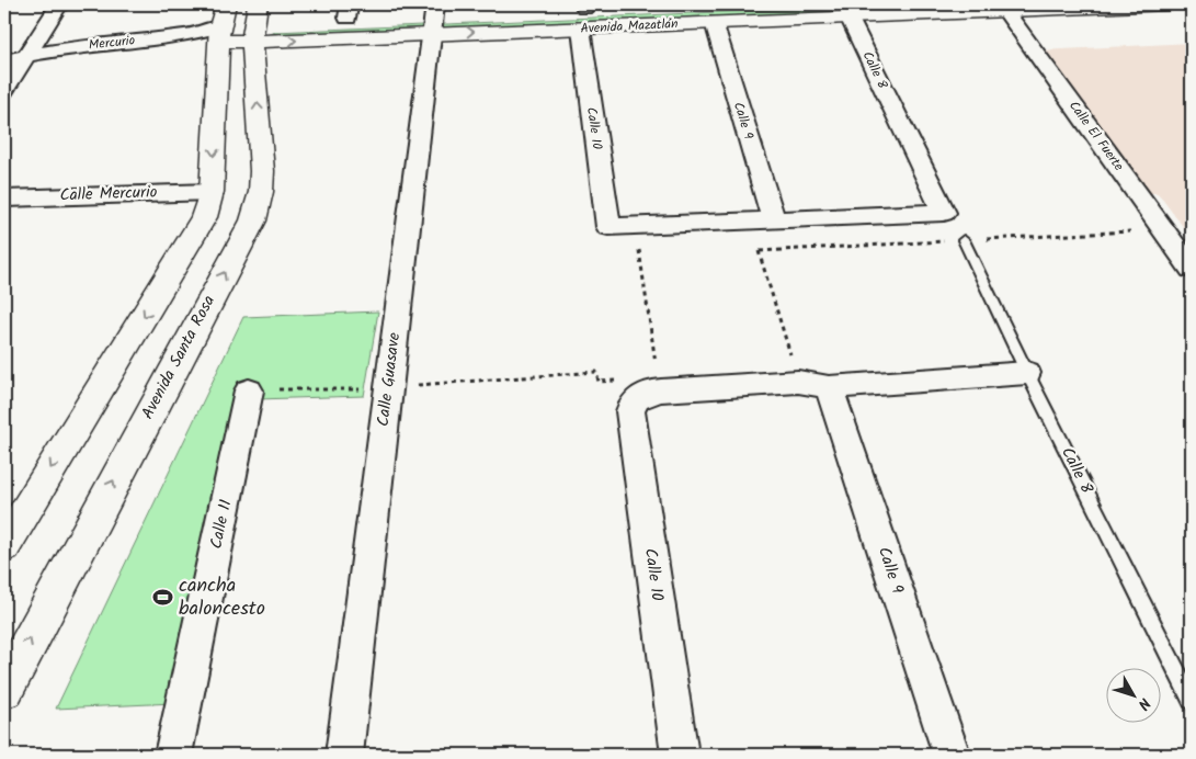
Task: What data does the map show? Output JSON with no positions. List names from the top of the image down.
{
  "streets": {
    "street": [
      "Avenida Mazatlán",
      "Mercurio",
      "Calle 8",
      "Calle 9",
      "Calle 10",
      "Calle El Fuerte",
      "Calle Mercurio",
      "Avenida Santa Rosa",
      "Calle Guasave",
      "Calle 11"
    ]
  },
  "crossings": [
    ["Avenida Mazatlán", "Mercurio"],
    ["Avenida Mazatlán", "Calle 8"],
    ["Avenida Mazatlán", "Calle 9"],
    ["Avenida Mazatlán", "Calle 10"],
    ["Avenida Mazatlán", "Calle El Fuerte"],
    ["Avenida Mazatlán", "Avenida Santa Rosa"],
    ["Avenida Mazatlán", "Calle Guasave"],
    ["Calle 8", "Calle 9"]
  ],
  "places": {
    "sports": ["cancha baloncesto"]
  },
  "north": "bottom right"
}
